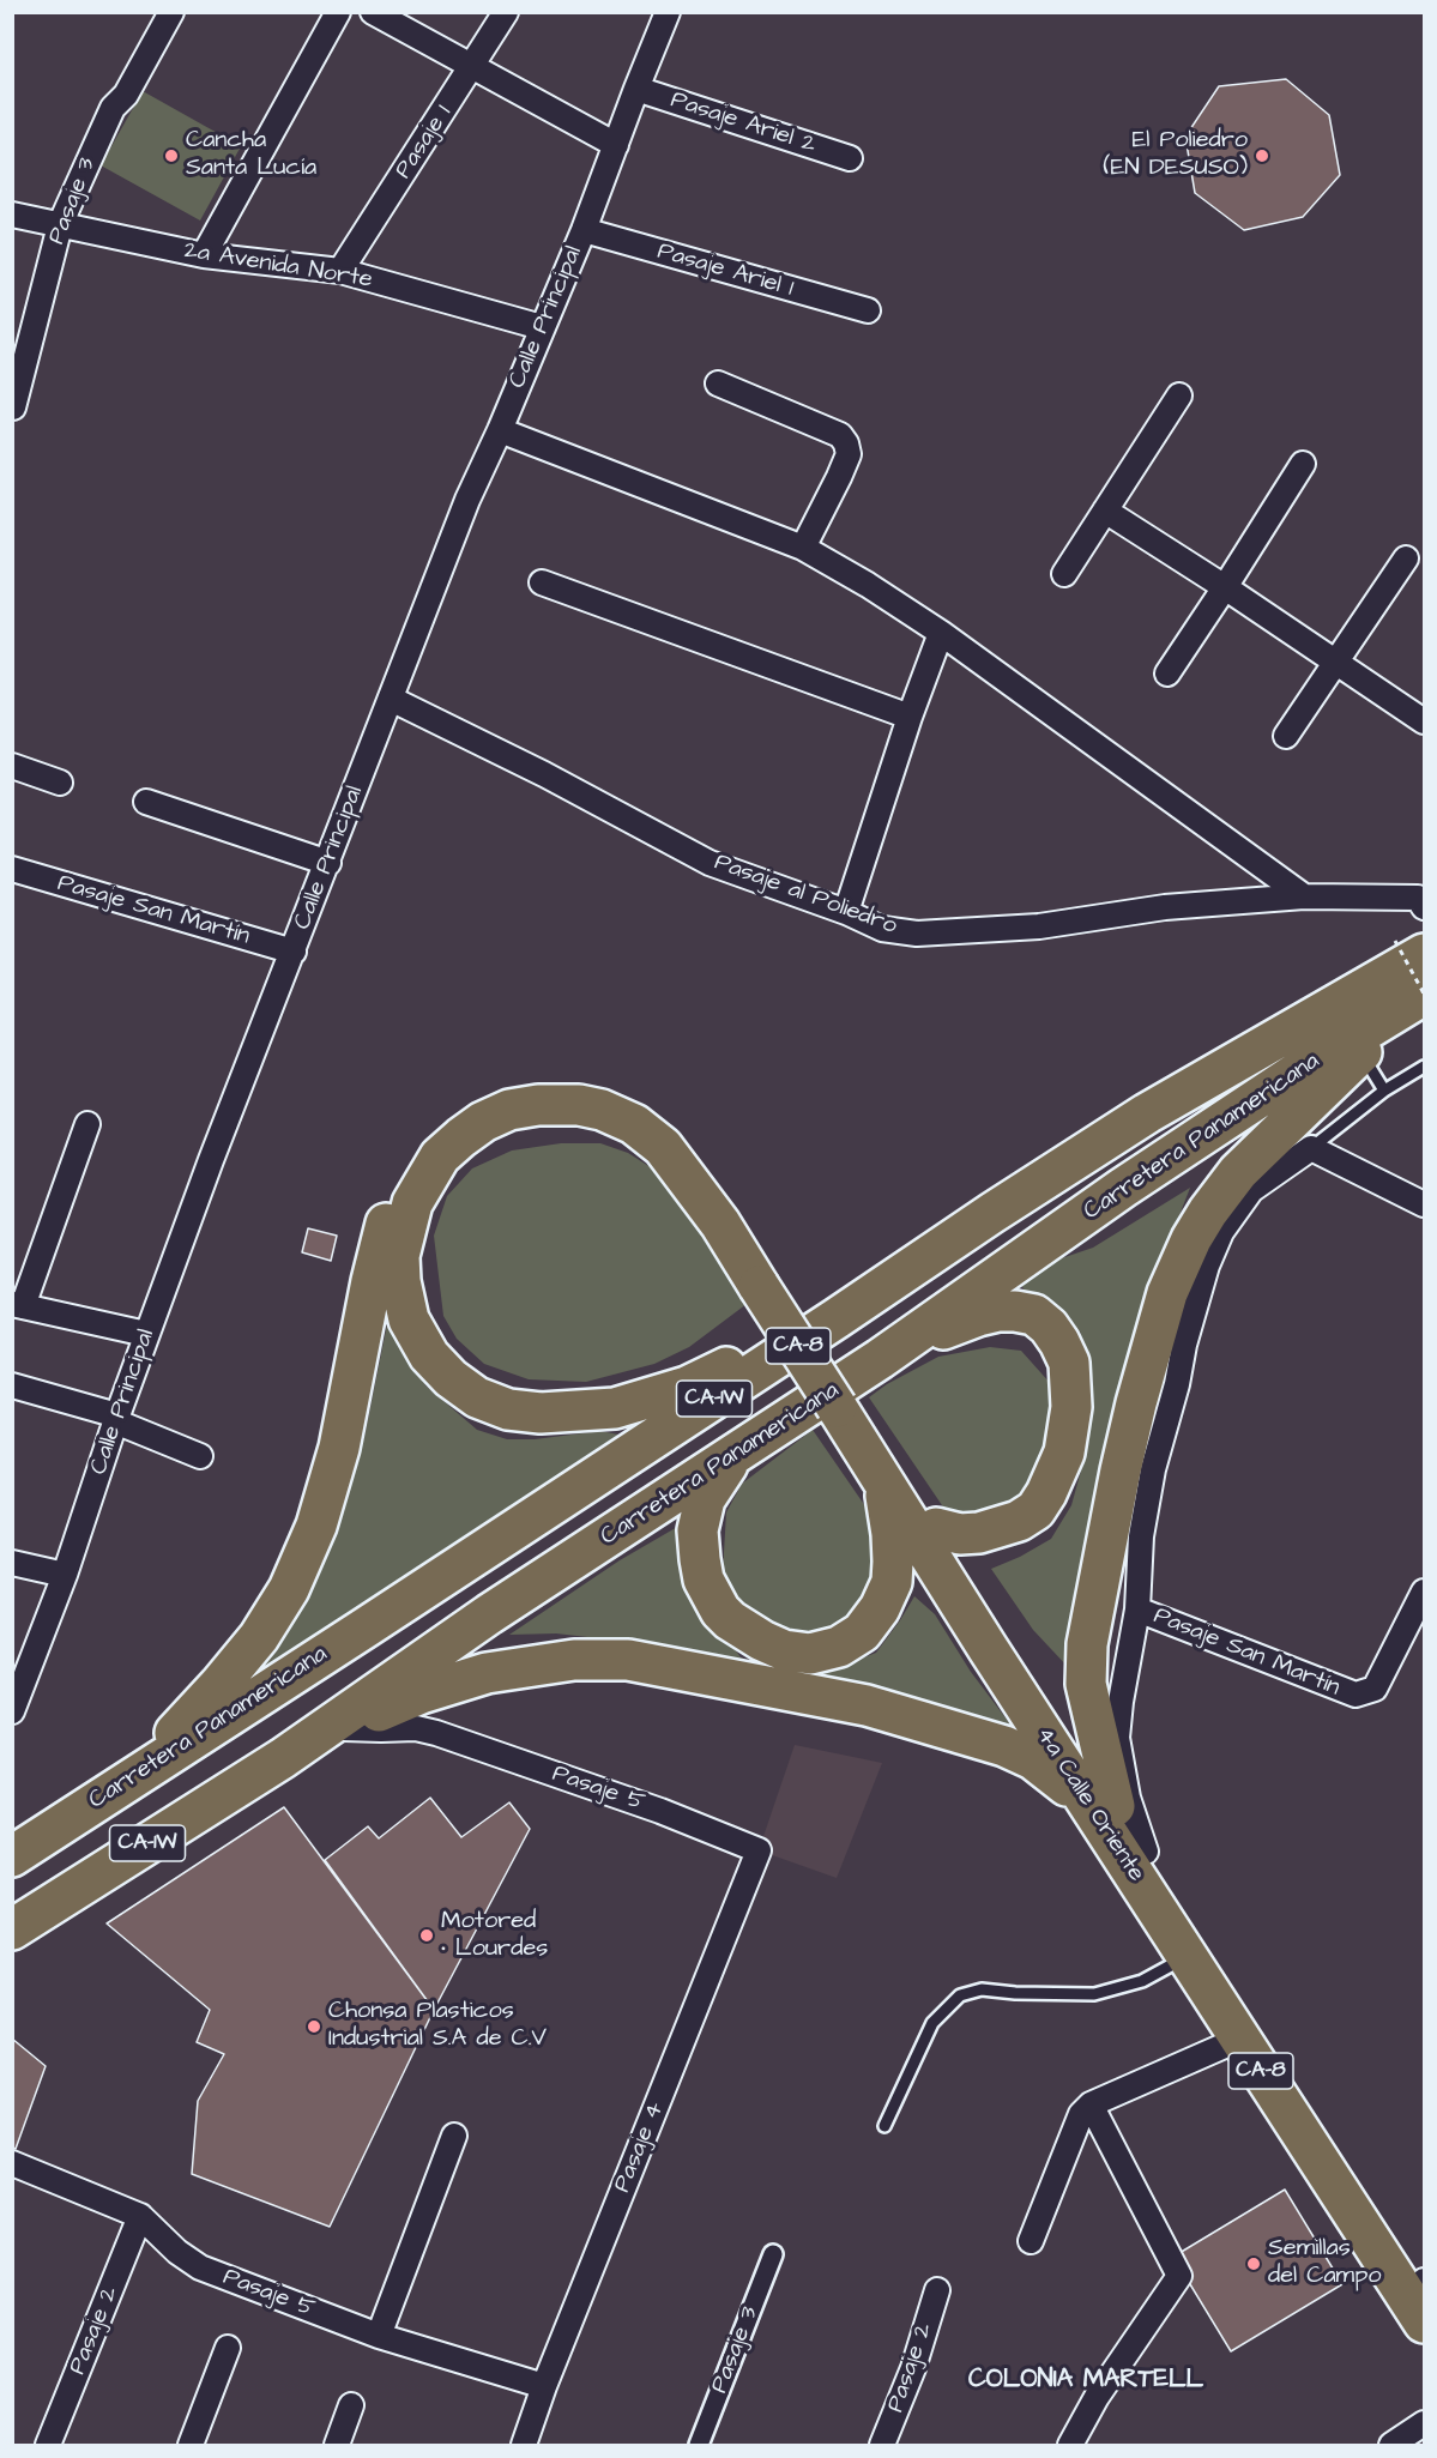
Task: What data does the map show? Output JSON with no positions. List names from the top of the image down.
{
  "streets": {
    "highway": [
      "Carretera Panamericana",
      "CA-8",
      "CA-1W",
      "4a Calle Oriente"
    ],
    "street": [
      "Pasaje Ariel 2",
      "Pasaje 1",
      "Pasaje 3",
      "2a Avenida Norte",
      "Pasaje Ariel 1",
      "Calle Principal",
      "Pasaje al Poliedro",
      "Pasaje San Martín",
      "Pasaje 5",
      "Pasaje 4",
      "Pasaje 2"
    ]
  },
  "crossings": [
    ["Pasaje Ariel 2", "Calle Principal"],
    ["Pasaje 1", "2a Avenida Norte"],
    ["Pasaje 3", "2a Avenida Norte"],
    ["2a Avenida Norte", "Calle Principal"],
    ["Pasaje Ariel 1", "Calle Principal"],
    ["Calle Principal", "Pasaje al Poliedro"],
    ["Calle Principal", "Pasaje San Martín"],
    ["Carretera Panamericana", "4a Calle Oriente"],
    ["Pasaje 5", "Pasaje 4"],
    ["Pasaje 5", "Pasaje 2"]
  ],
  "districts": ["COLONIA MARTELL"],
  "places": [
    "Cancha Santa Lucía",
    "El Poliedro (EN DESUSO)",
    "Motored • Lourdes",
    "Chonsa Plasticos Industrial S.A de C.V",
    "Semillas del Campo"
  ]
}
